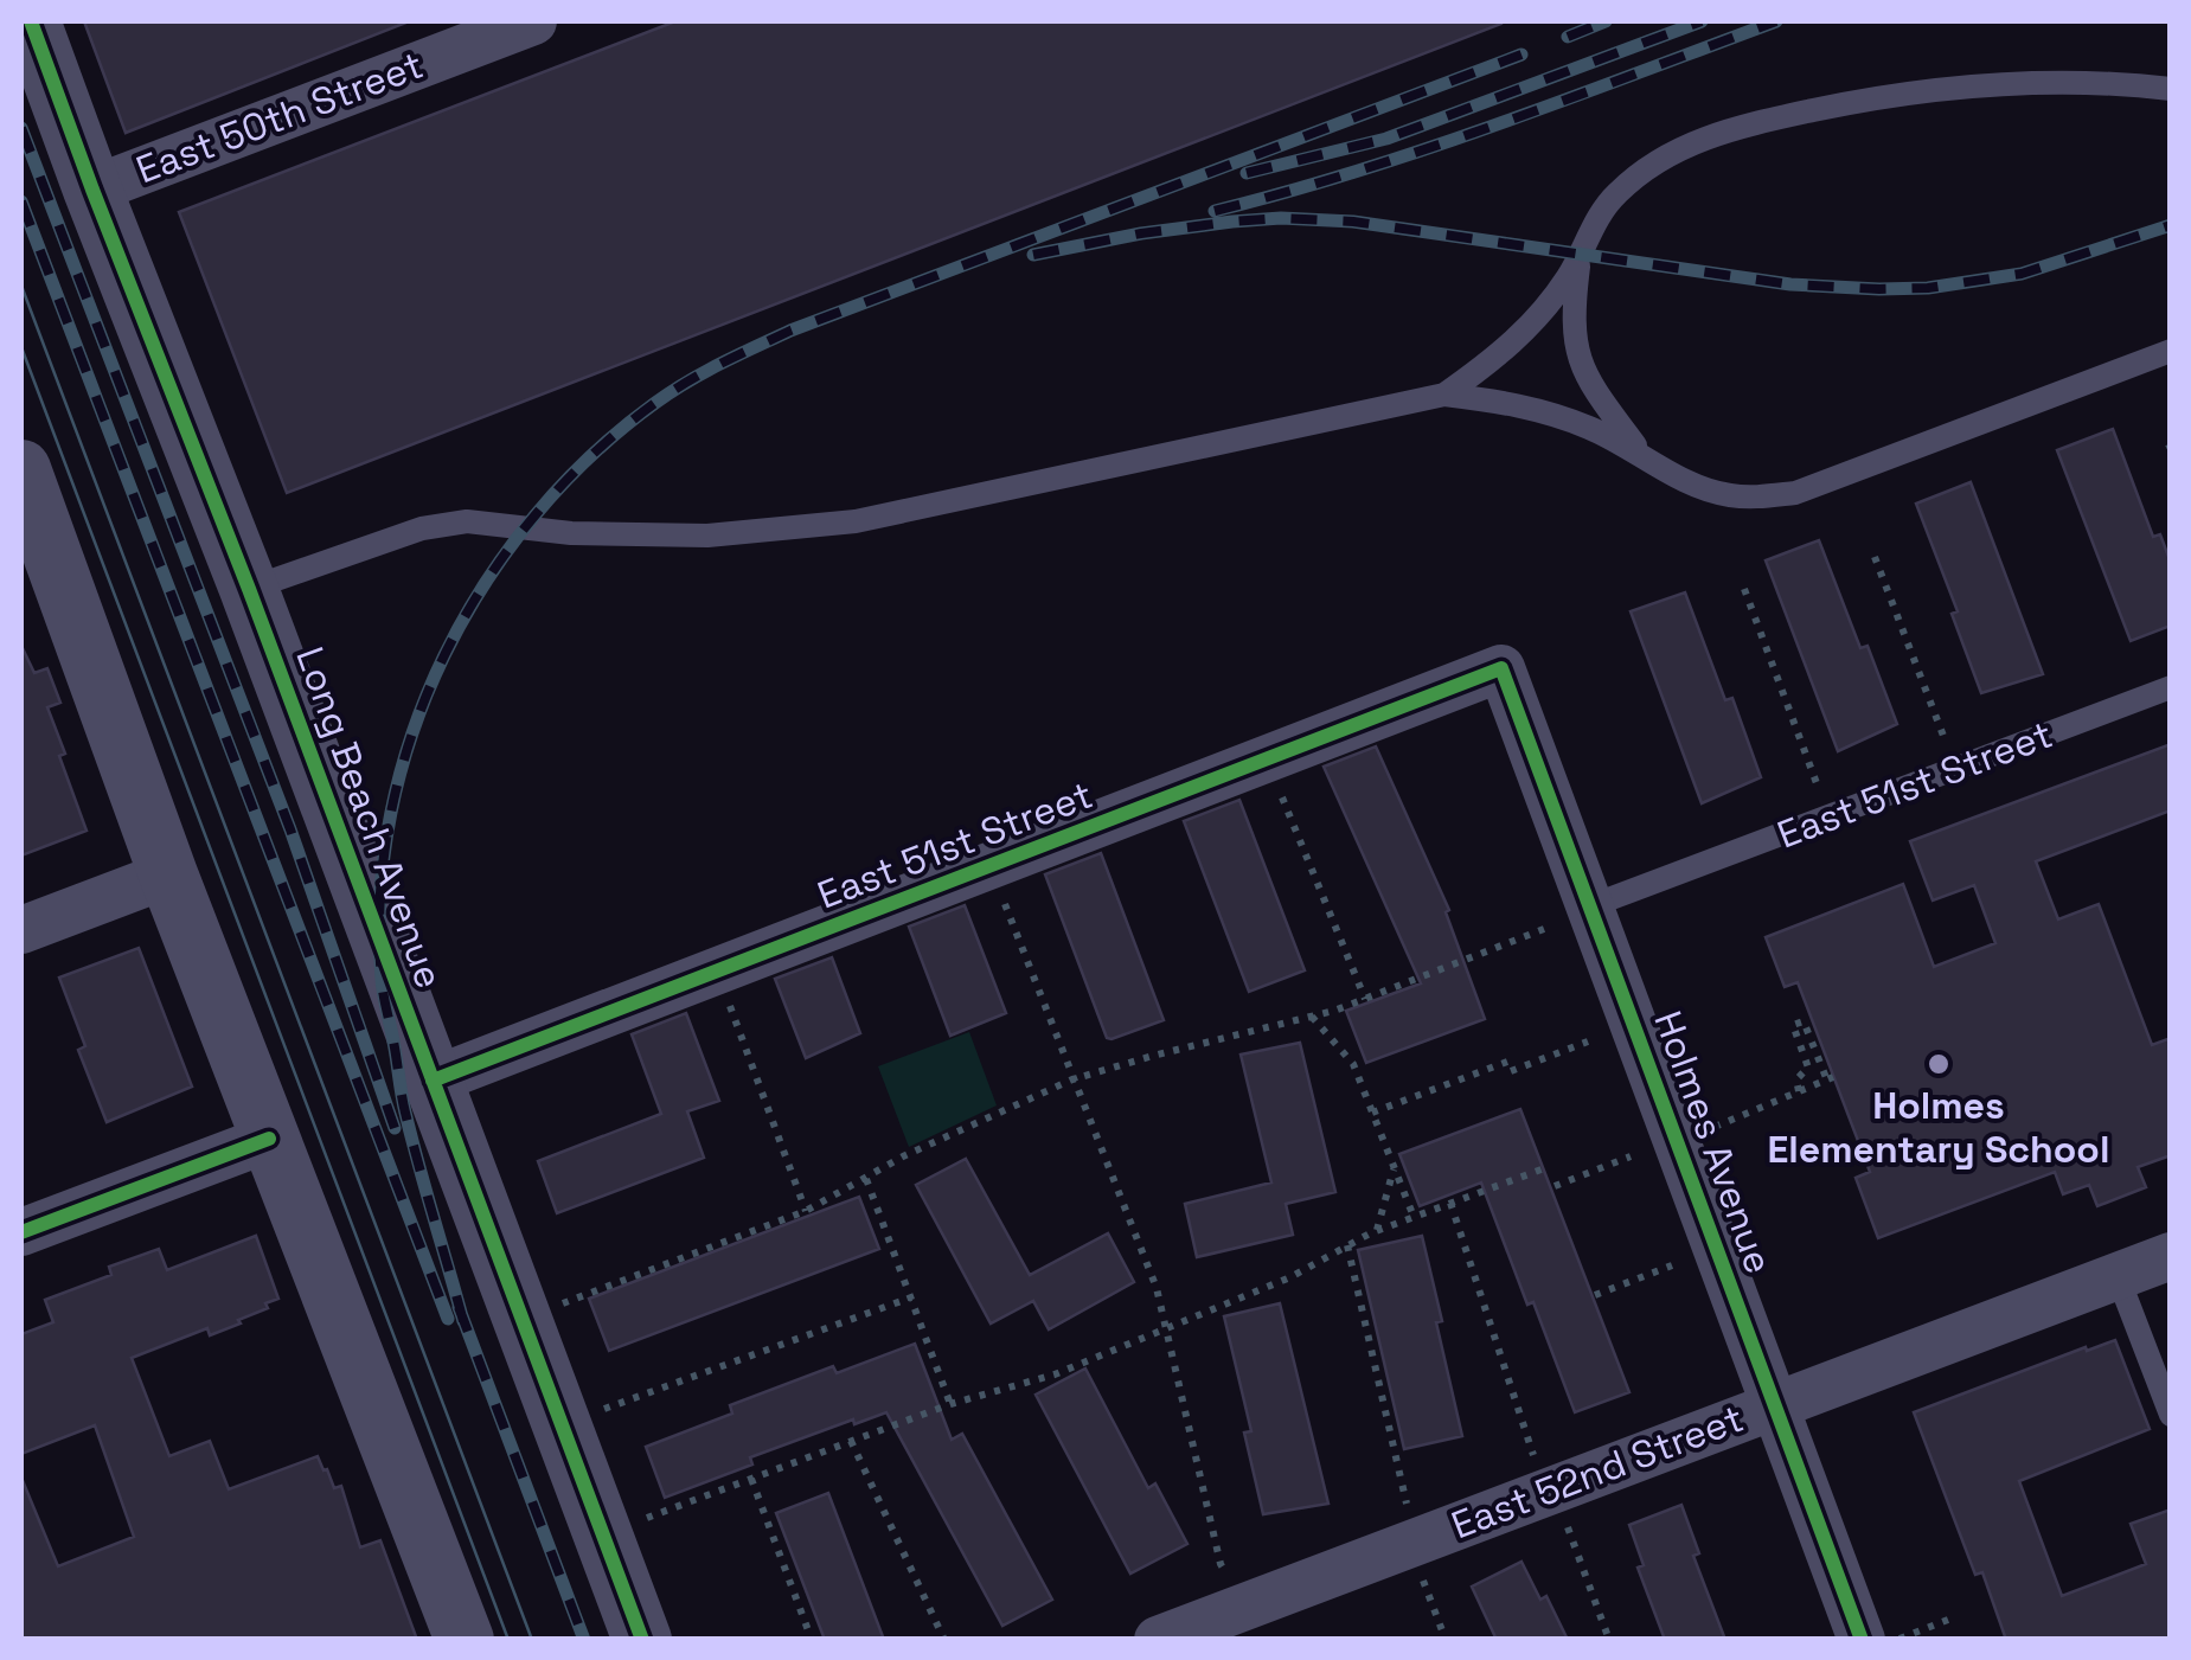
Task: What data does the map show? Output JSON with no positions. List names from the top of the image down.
{
  "streets": {
    "street": [
      "East 50th Street",
      "East 51st Street",
      "Long Beach Avenue",
      "Holmes Avenue",
      "East 52nd Street"
    ]
  },
  "crossings": [
    ["East 50th Street", "Long Beach Avenue"],
    ["East 51st Street", "Long Beach Avenue"],
    ["East 51st Street", "Holmes Avenue"],
    ["Holmes Avenue", "East 52nd Street"]
  ],
  "places": ["Holmes Elementary School"]
}
